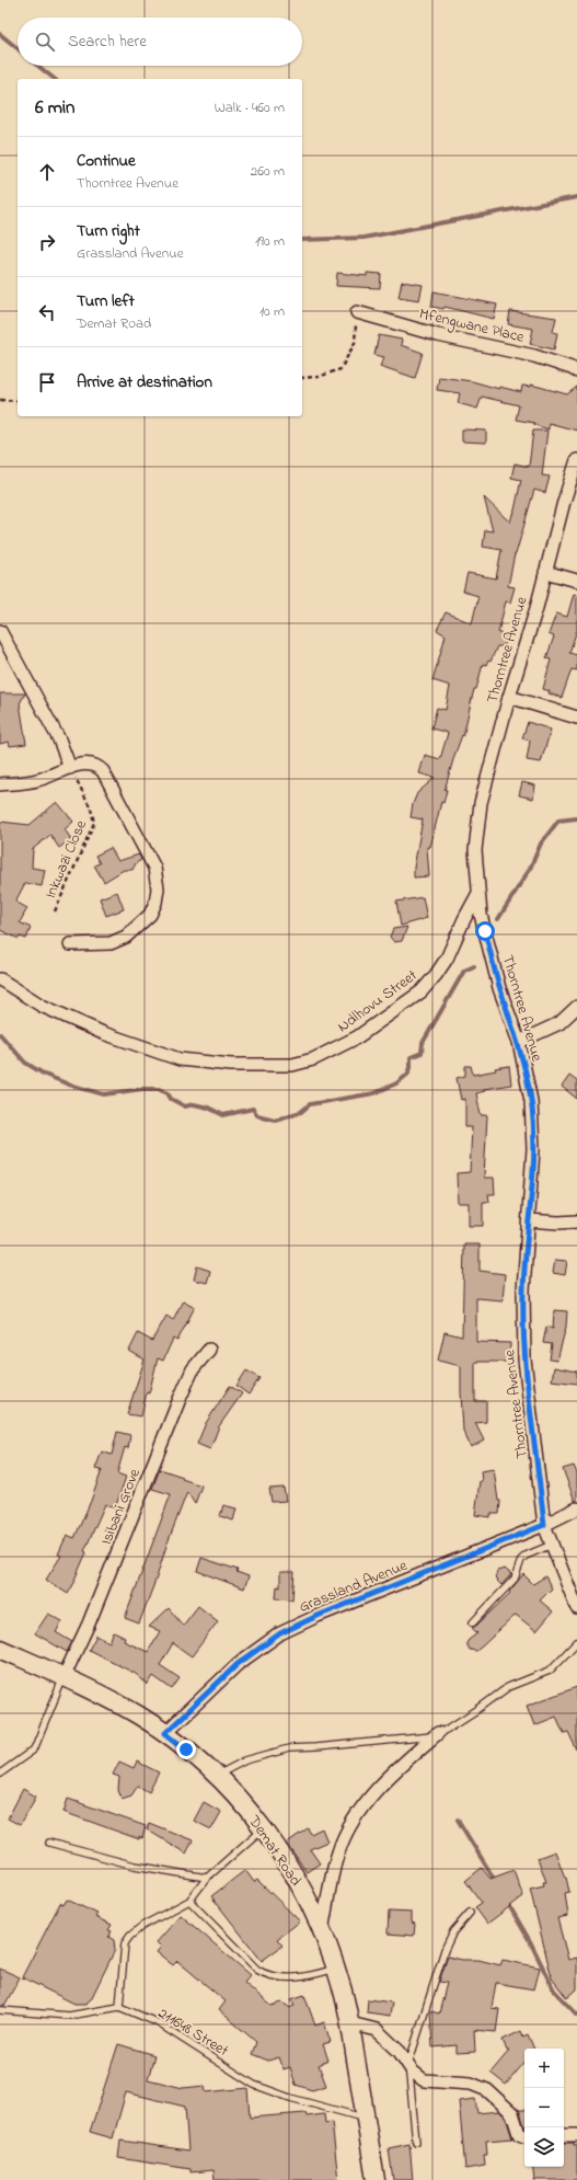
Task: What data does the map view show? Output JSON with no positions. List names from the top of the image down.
{
  "streets": {
    "street": [
      "Mfengwane Place",
      "Thorntree Avenue",
      "Ndlhovu Street",
      "Isibani Grove",
      "Grassland Avenue",
      "Demat Road"
    ],
    "lane": ["211648 Street"],
    "path": ["Inkwazi Close"]
  },
  "crossings": [
    ["Thorntree Avenue", "Ndlhovu Street"],
    ["Thorntree Avenue", "Grassland Avenue"],
    ["Isibani Grove", "Demat Road"],
    ["Grassland Avenue", "Demat Road"],
    ["Demat Road", "211648 Street"]
  ],
  "page": {
    "search": "Search here",
    "heading": ["6 min", "Walk · 460 m"],
    "list": [
      ["Continue", "Thorntree Avenue", "260 m"],
      ["Turn right", "Grassland Avenue", "190 m"],
      ["Turn left", "Demat Road", "10 m"],
      "Arrive at destination"
    ],
    "map_buttons": ["+", "−"]
  }
}
